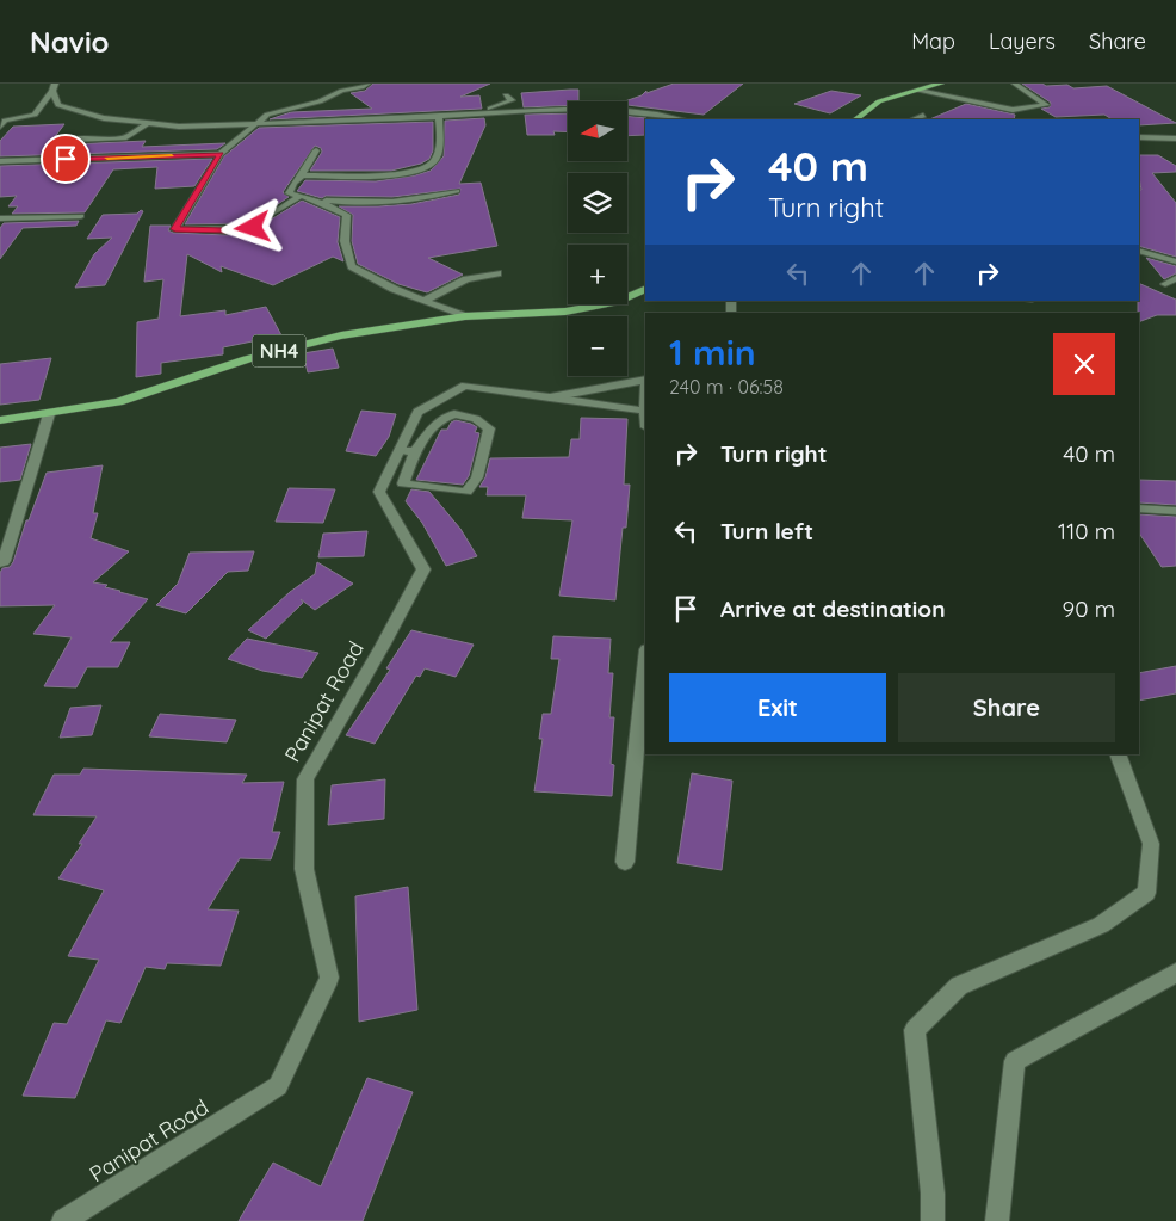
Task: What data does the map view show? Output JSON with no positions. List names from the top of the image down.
{
  "streets": {
    "highway": ["NH4"],
    "street": ["Panipat Road"]
  },
  "north": "left",
  "page": {
    "header": "Navio",
    "nav": ["Map", "Layers", "Share"],
    "map_buttons": ["+", "−"],
    "turn": ["40 m", "Turn right"],
    "heading": ["1 min", "240 m · 06:58"],
    "list": [
      {
        "name": "Turn right",
        "value": "40 m"
      },
      {
        "name": "Turn left",
        "value": "110 m"
      },
      {
        "name": "Arrive at destination",
        "value": "90 m"
      }
    ],
    "buttons": ["Exit", "Share"]
  }
}
